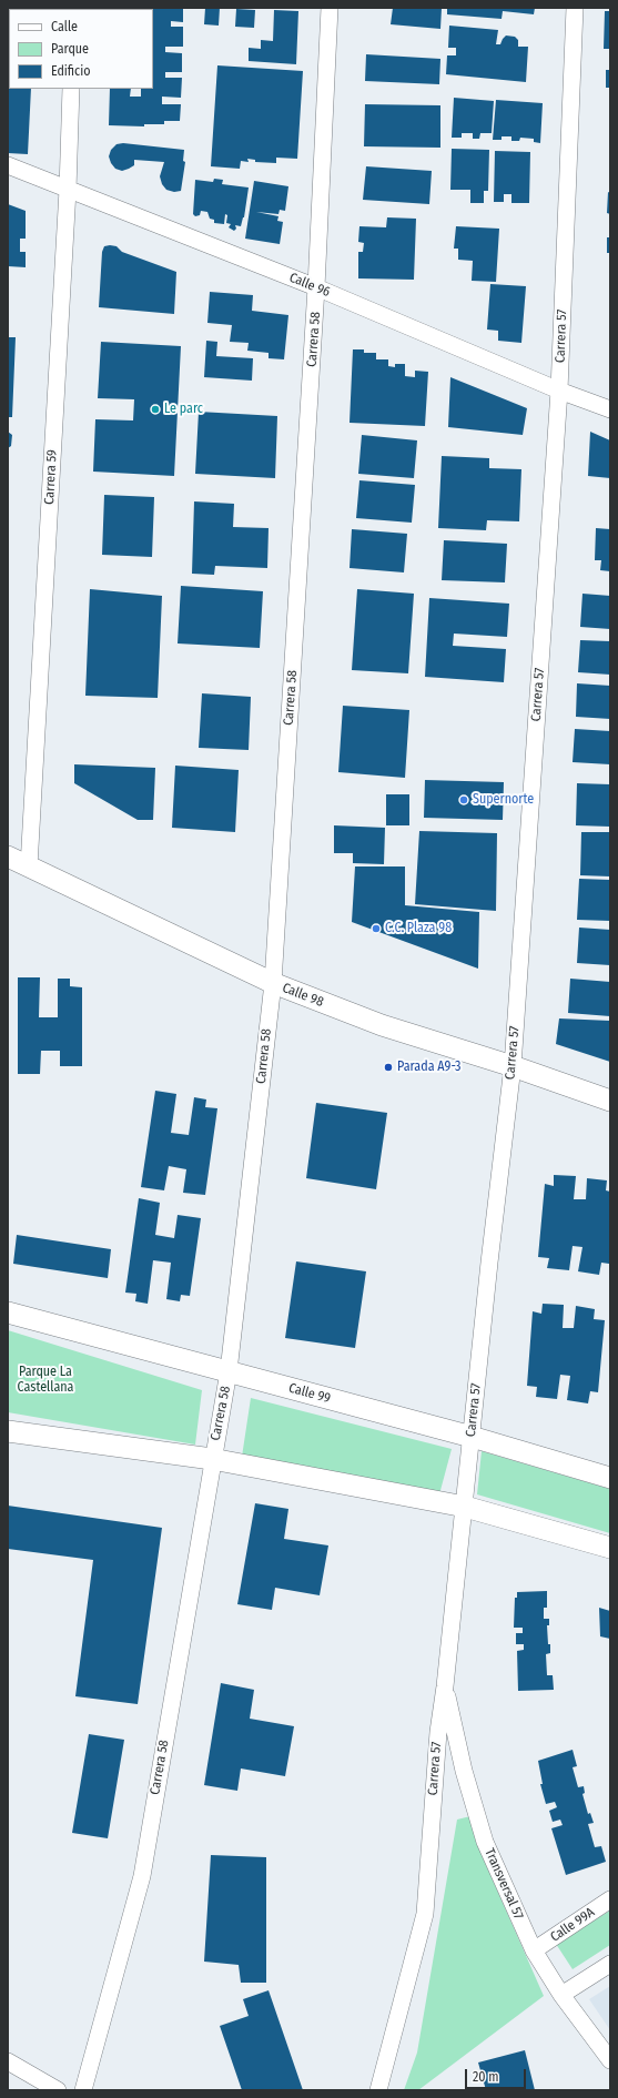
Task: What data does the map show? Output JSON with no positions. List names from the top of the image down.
{
  "streets": {
    "street": [
      "Calle 96",
      "Carrera 57",
      "Carrera 58",
      "Carrera 59",
      "Calle 98",
      "Calle 99",
      "Transversal 57",
      "Calle 99A"
    ]
  },
  "crossings": [
    ["Calle 96", "Carrera 57"],
    ["Calle 96", "Carrera 58"],
    ["Calle 96", "Carrera 59"],
    ["Carrera 57", "Calle 98"],
    ["Carrera 57", "Calle 99"],
    ["Carrera 57", "Transversal 57"],
    ["Carrera 58", "Calle 98"],
    ["Carrera 58", "Calle 99"],
    ["Carrera 59", "Calle 98"],
    ["Transversal 57", "Calle 99A"]
  ],
  "parks": ["Parque La Castellana"],
  "places": [
    "Le parc",
    "Supernorte",
    "C.C. Plaza 98",
    "Parada A9-3"
  ],
  "legend": ["Calle", "Parque", "Edificio"],
  "scale_bar": "20 m"
}
